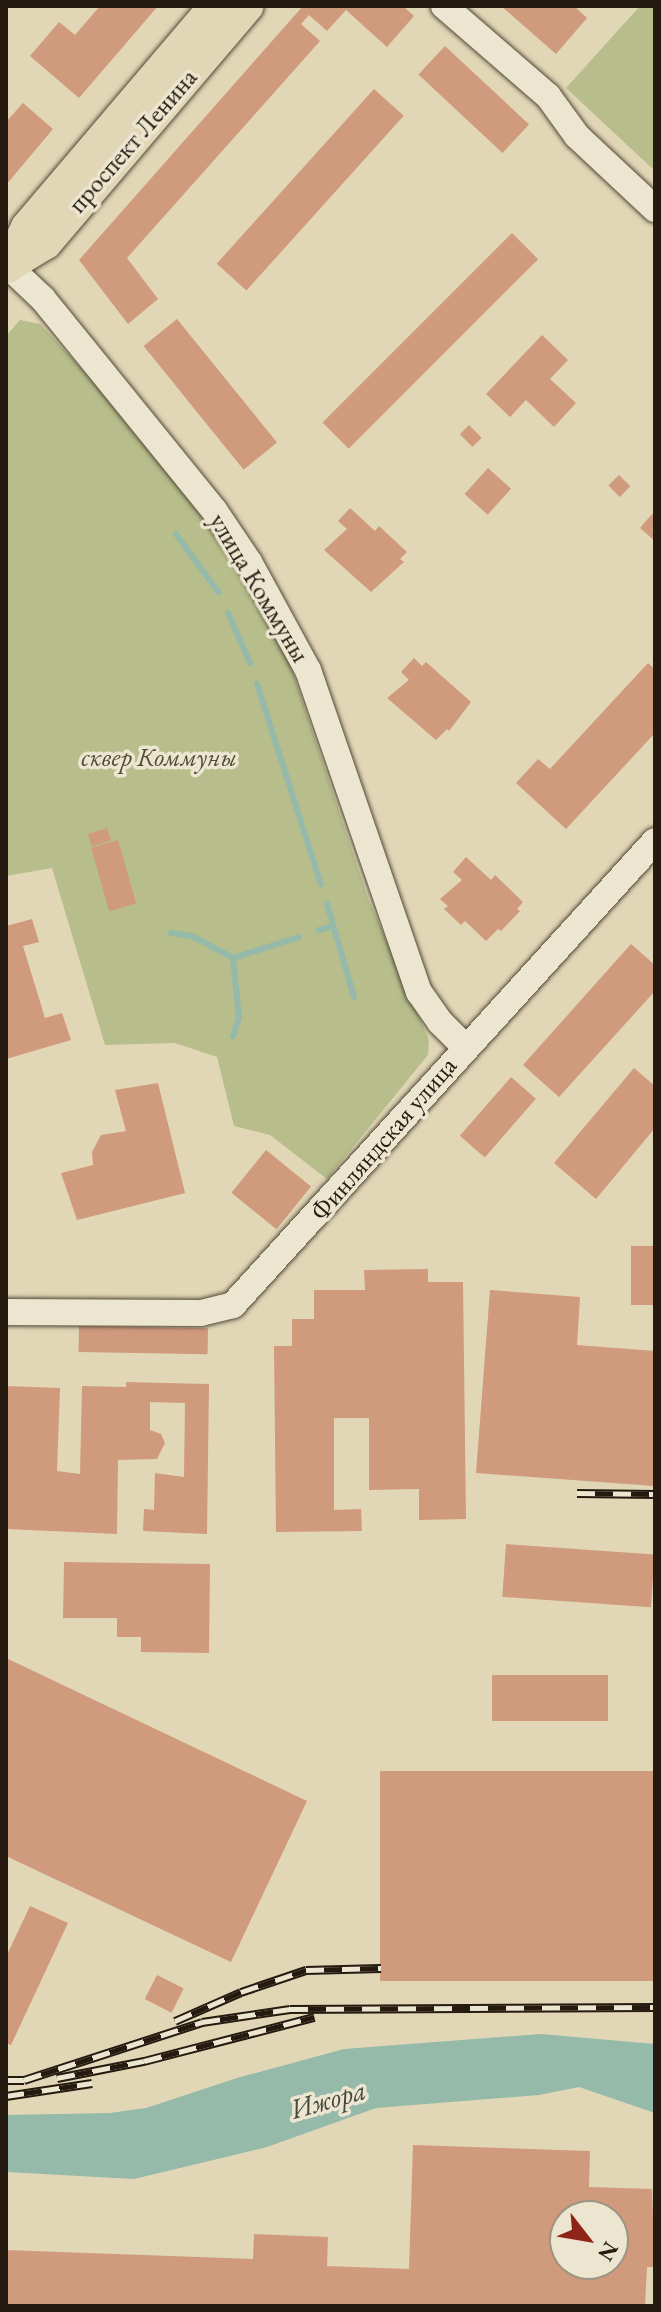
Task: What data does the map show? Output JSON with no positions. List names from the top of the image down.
{
  "streets": {
    "main road": ["проспект Ленина"],
    "street": ["улица Коммуны", "Финляндская улица"]
  },
  "crossings": [
    ["проспект Ленина", "улица Коммуны"],
    ["улица Коммуны", "Финляндская улица"]
  ],
  "water": ["Ижора"],
  "parks": ["сквер Коммуны"],
  "north": "bottom right"
}
